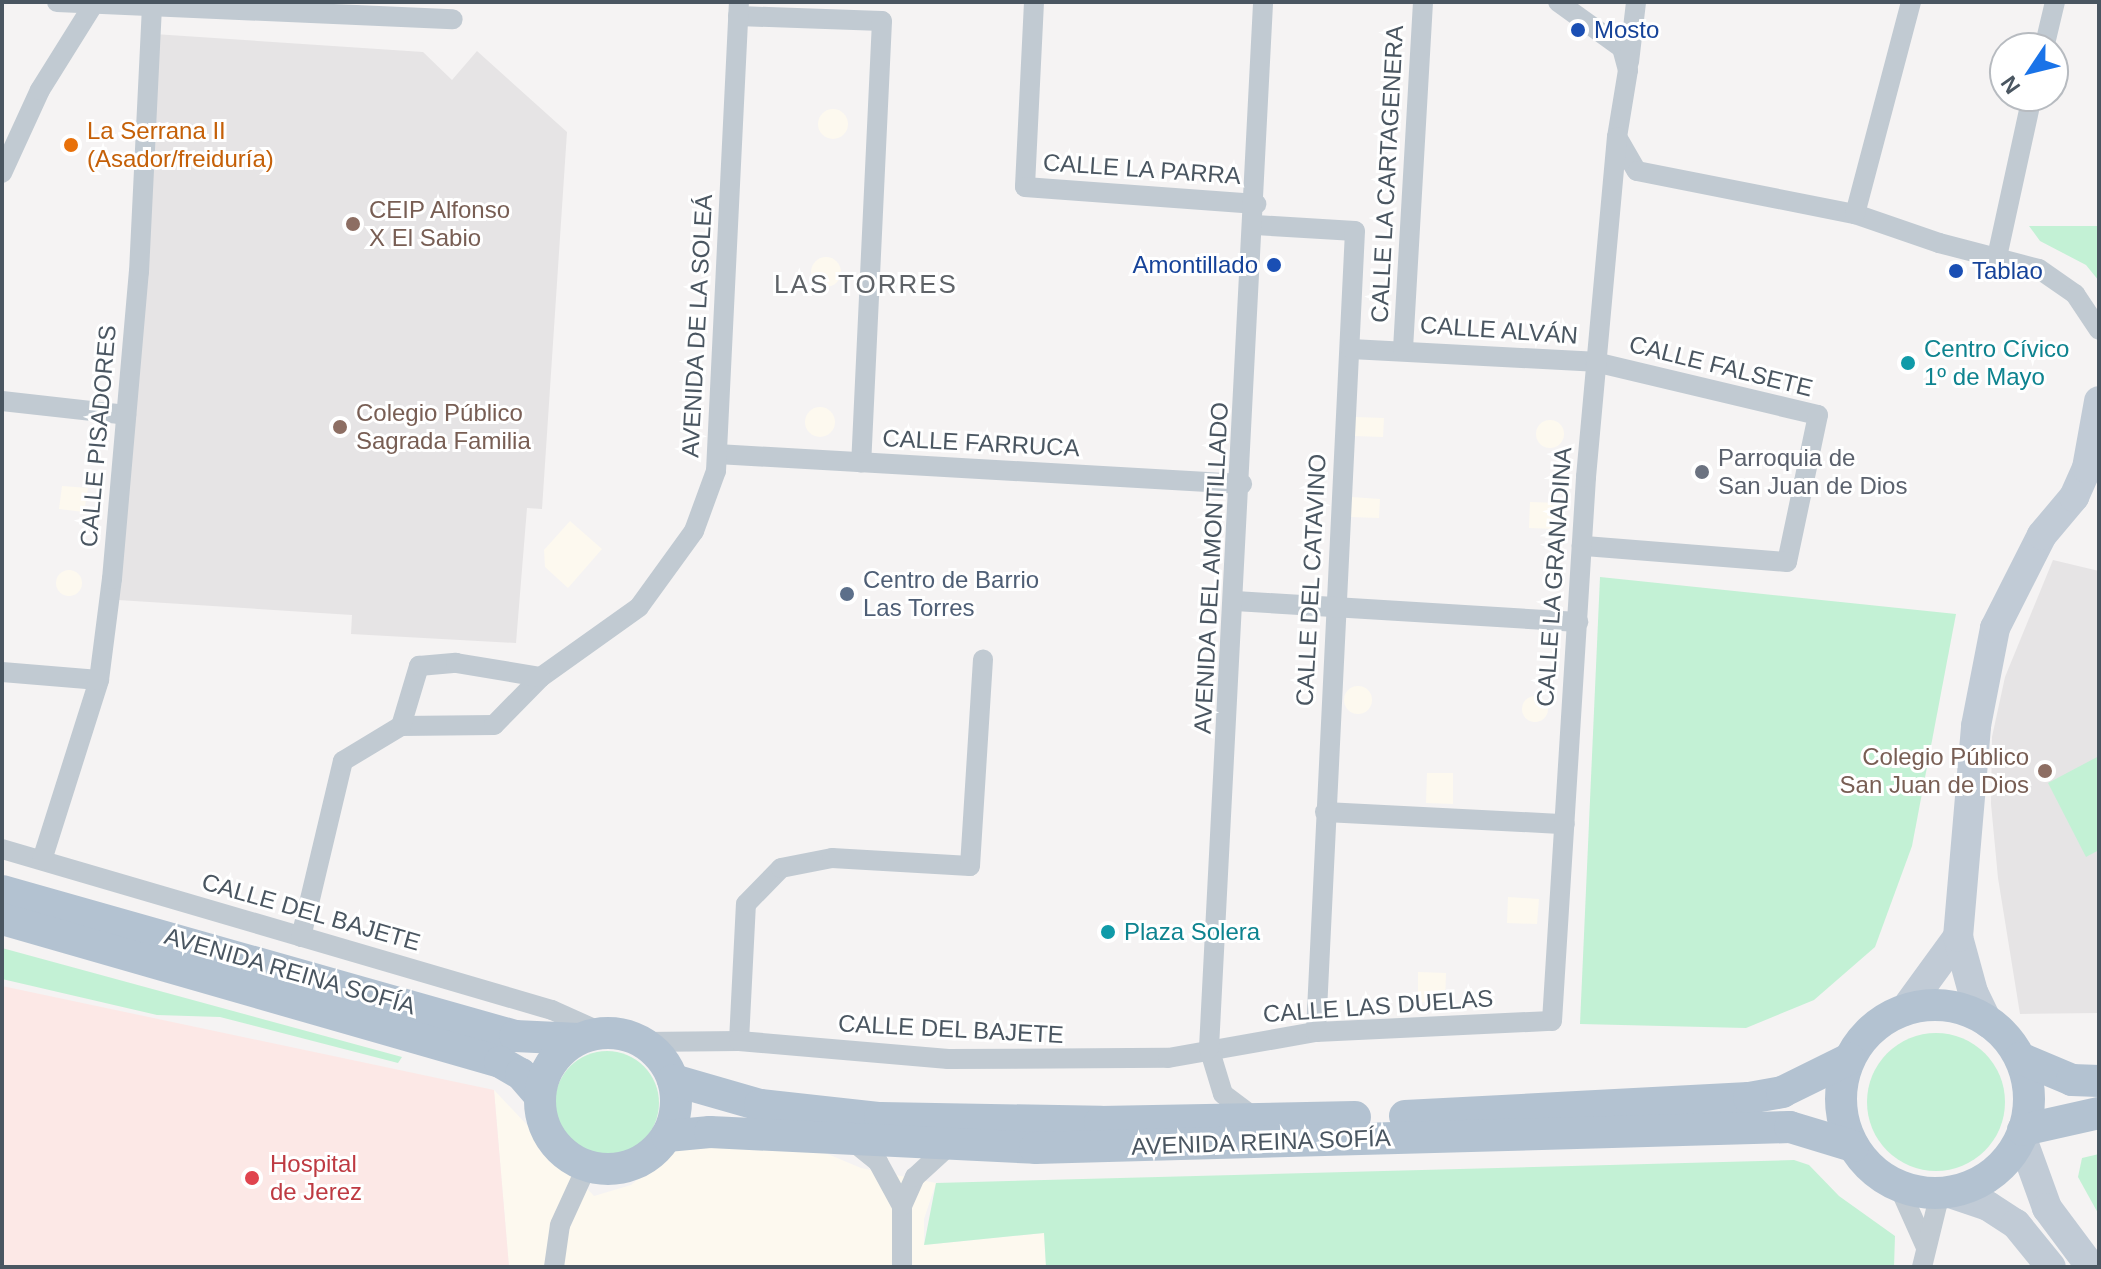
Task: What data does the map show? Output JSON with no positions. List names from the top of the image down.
{
  "streets": {
    "main road": ["AVENIDA REINA SOFÍA"],
    "street": [
      "CALLE LA PARRA",
      "CALLE LA CARTAGENERA",
      "AVENIDA DE LA SOLEÁ",
      "CALLE ALVÁN",
      "CALLE FALSETE",
      "CALLE PISADORES",
      "CALLE FARRUCA",
      "AVENIDA DEL AMONTILLADO",
      "CALLE LA GRANADINA",
      "CALLE DEL CATAVINO",
      "CALLE DEL BAJETE",
      "CALLE LAS DUELAS"
    ]
  },
  "crossings": [
    ["CALLE LA PARRA", "AVENIDA DEL AMONTILLADO"],
    ["CALLE LA CARTAGENERA", "CALLE ALVÁN"],
    ["AVENIDA DE LA SOLEÁ", "CALLE FARRUCA"],
    ["CALLE ALVÁN", "CALLE FALSETE"],
    ["CALLE ALVÁN", "CALLE LA GRANADINA"],
    ["CALLE ALVÁN", "CALLE DEL CATAVINO"],
    ["CALLE FALSETE", "CALLE LA GRANADINA"],
    ["CALLE PISADORES", "CALLE DEL BAJETE"],
    ["CALLE FARRUCA", "AVENIDA DEL AMONTILLADO"],
    ["AVENIDA DEL AMONTILLADO", "CALLE DEL CATAVINO"],
    ["AVENIDA DEL AMONTILLADO", "CALLE DEL BAJETE"],
    ["AVENIDA DEL AMONTILLADO", "AVENIDA REINA SOFÍA"],
    ["AVENIDA DEL AMONTILLADO", "CALLE LAS DUELAS"],
    ["CALLE LA GRANADINA", "CALLE LAS DUELAS"],
    ["CALLE DEL CATAVINO", "CALLE LAS DUELAS"],
    ["CALLE DEL BAJETE", "AVENIDA REINA SOFÍA"],
    ["CALLE DEL BAJETE", "CALLE LAS DUELAS"]
  ],
  "districts": ["LAS TORRES"],
  "places": [
    "Mosto",
    "La Serrana II (Asador/freiduría)",
    "CEIP Alfonso X El Sabio",
    "Amontillado",
    "Tablao",
    "Centro Cívico 1º de Mayo",
    "Colegio Público Sagrada Familia",
    "Parroquia de San Juan de Dios",
    "Centro de Barrio Las Torres",
    "Colegio Público San Juan de Dios",
    "Plaza Solera",
    "Hospital de Jerez"
  ],
  "north": "bottom left"
}
